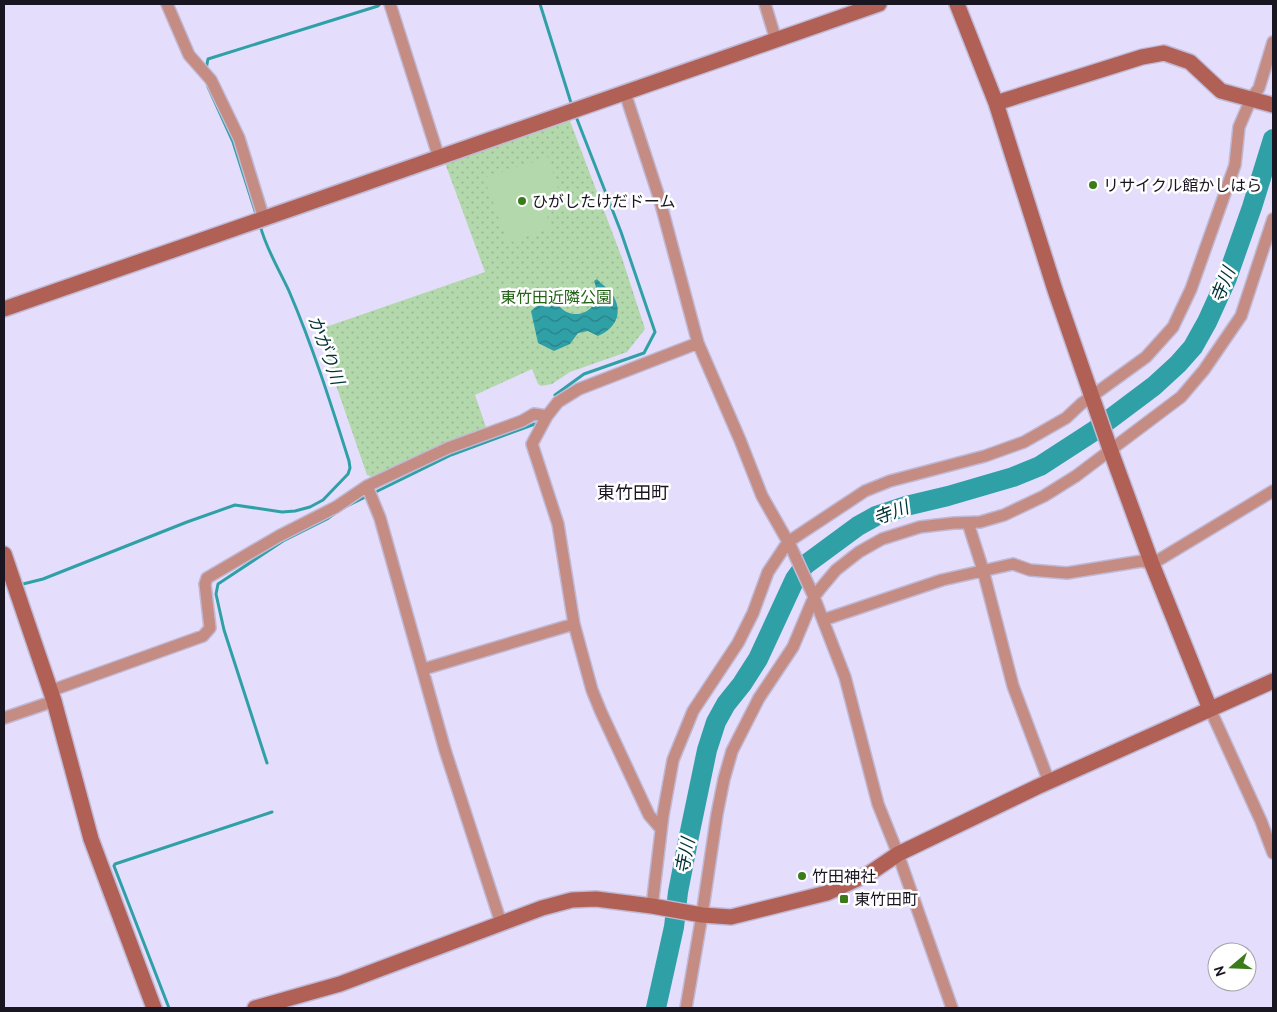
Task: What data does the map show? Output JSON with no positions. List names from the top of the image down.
{
  "districts": ["東竹田町"],
  "water": ["寺川", "かがり川"],
  "parks": ["東竹田近隣公園"],
  "places": {
    "other": ["リサイクル館かしはら", "ひがしたけだドーム", "竹田神社"],
    "transit": ["東竹田町"]
  },
  "north": "left"
}
